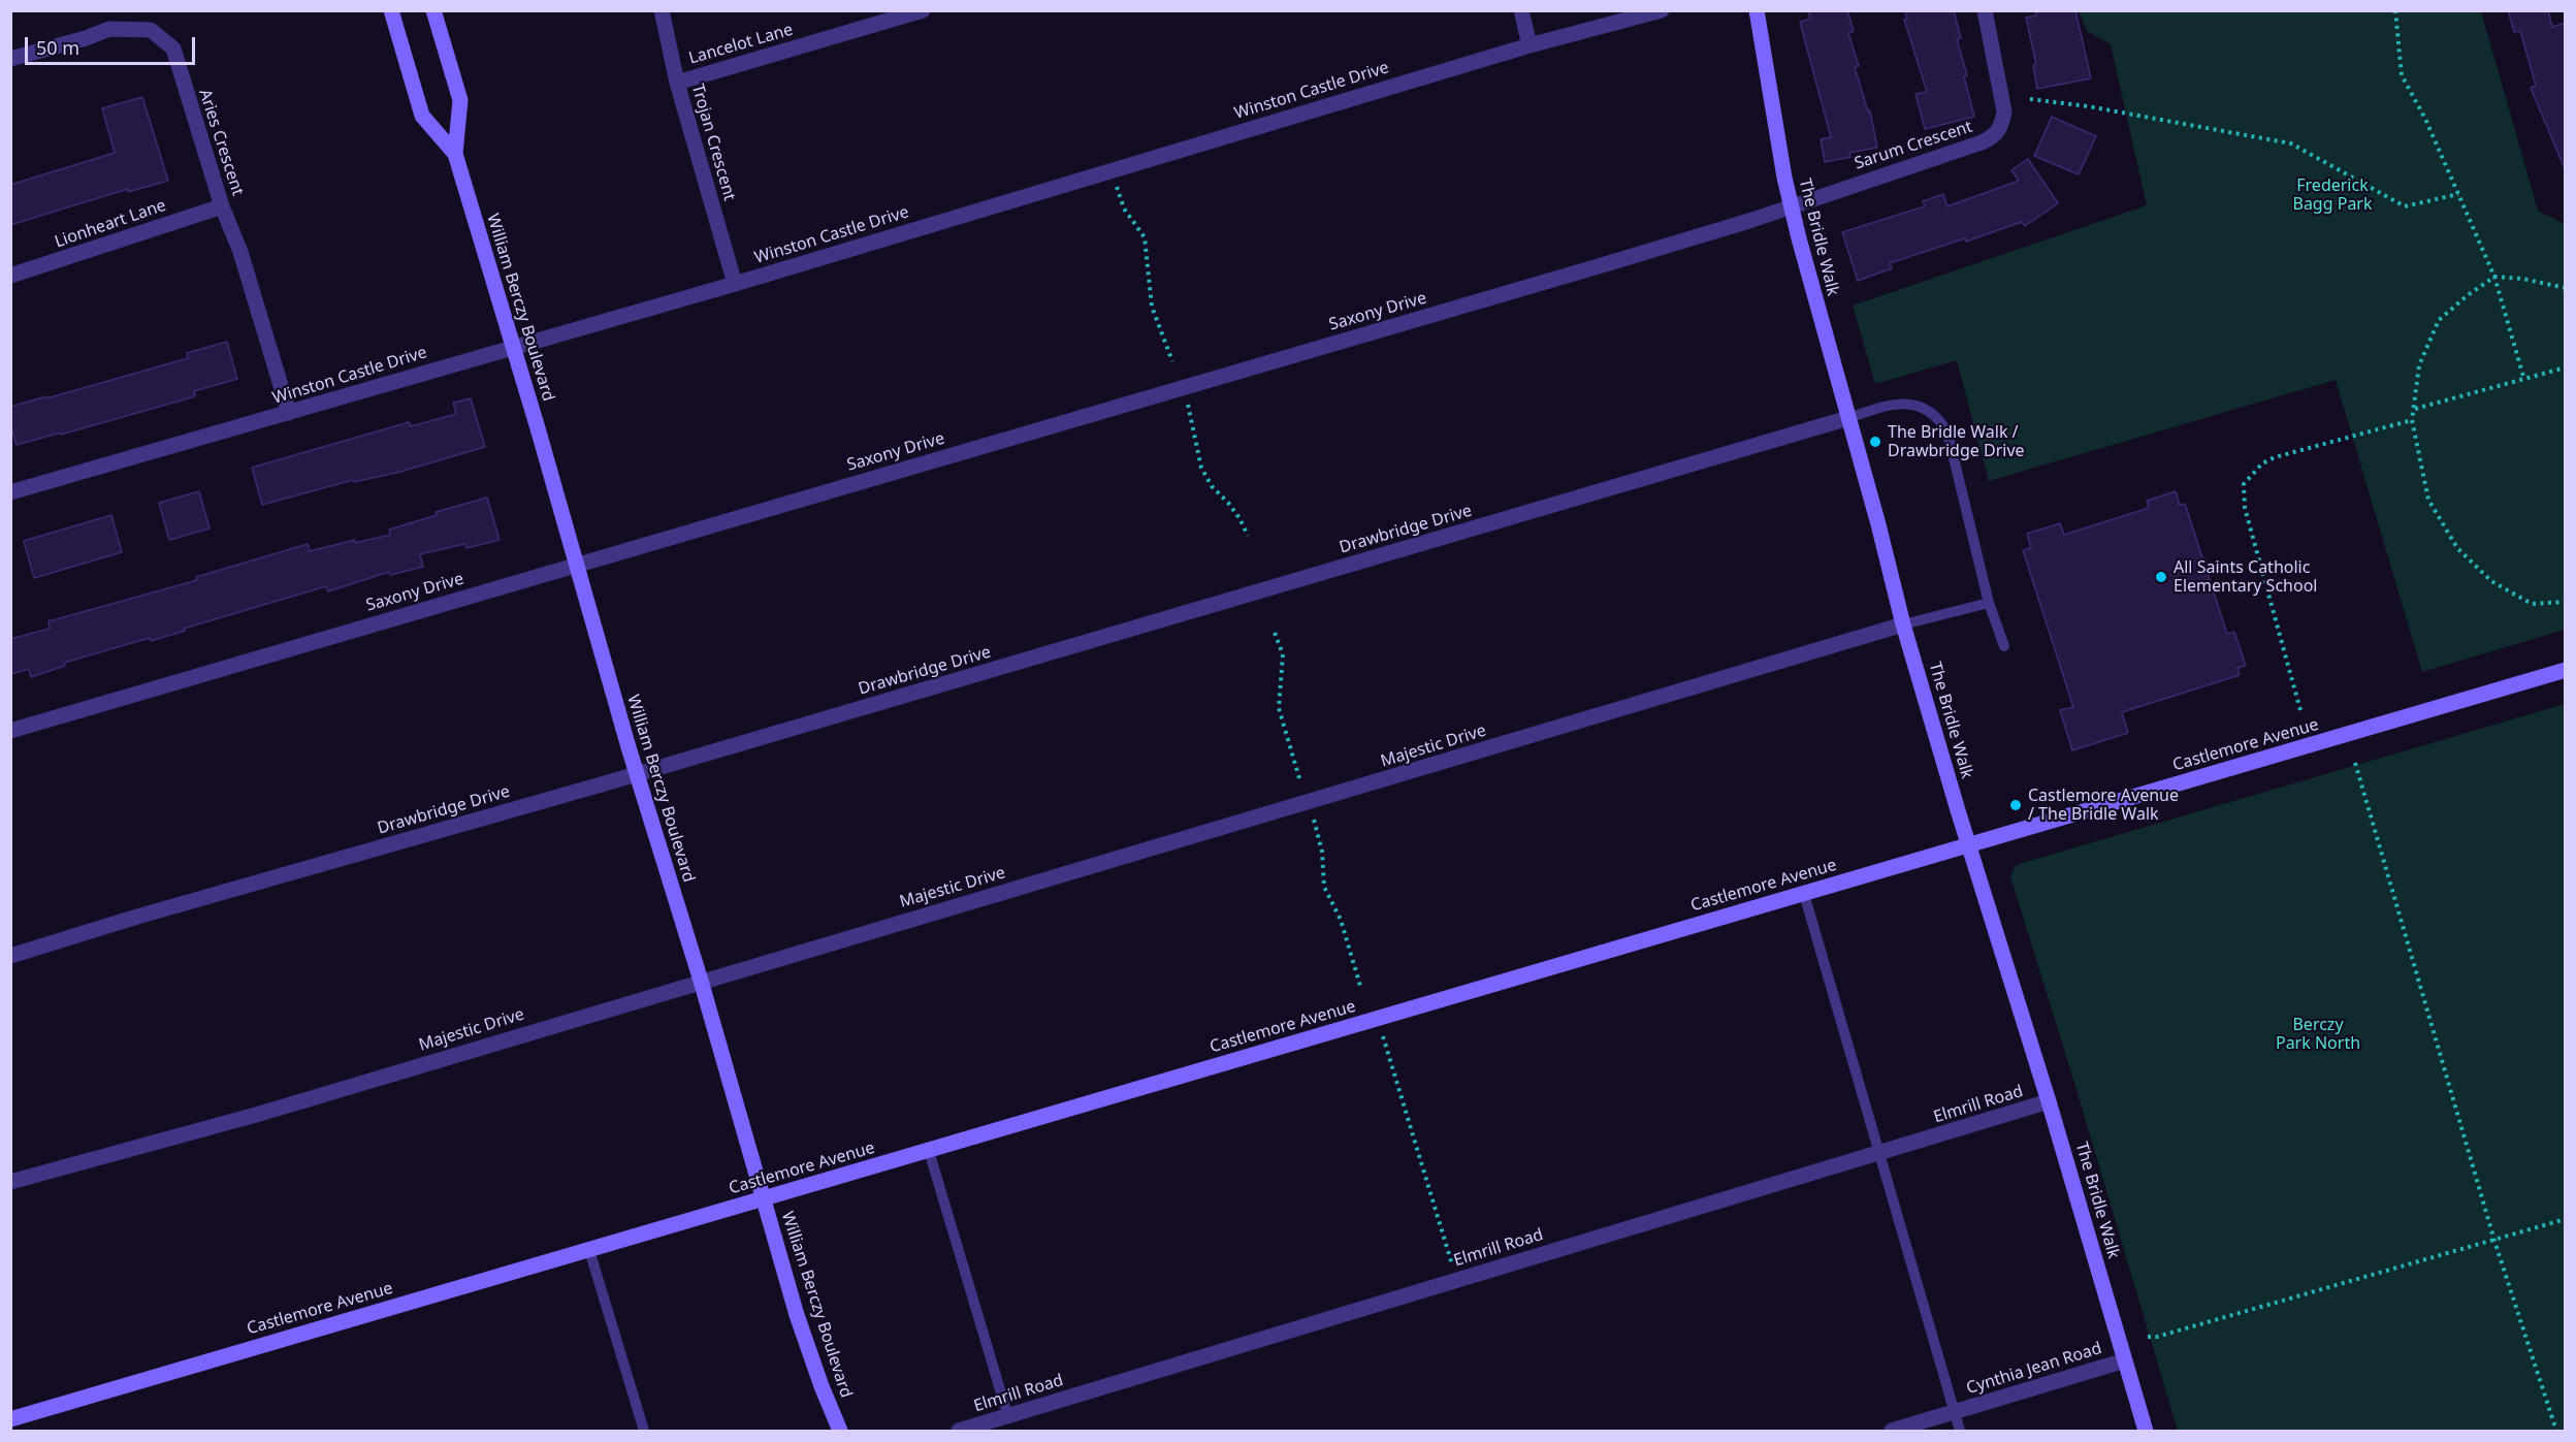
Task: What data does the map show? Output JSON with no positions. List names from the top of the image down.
{
  "streets": {
    "street": [
      "Lancelot Lane",
      "Winston Castle Drive",
      "Aries Crescent",
      "Trojan Crescent",
      "Sarum Crescent",
      "Lionheart Lane",
      "The Bridle Walk",
      "William Berczy Boulevard",
      "Saxony Drive",
      "Drawbridge Drive",
      "Castlemore Avenue",
      "Majestic Drive",
      "Elmrill Road",
      "Cynthia Jean Road"
    ]
  },
  "crossings": [
    ["Lancelot Lane", "Trojan Crescent"],
    ["Winston Castle Drive", "Aries Crescent"],
    ["Winston Castle Drive", "Trojan Crescent"],
    ["Winston Castle Drive", "William Berczy Boulevard"],
    ["Aries Crescent", "Lionheart Lane"],
    ["Sarum Crescent", "The Bridle Walk"],
    ["Sarum Crescent", "Saxony Drive"],
    ["The Bridle Walk", "Saxony Drive"],
    ["The Bridle Walk", "Drawbridge Drive"],
    ["The Bridle Walk", "Castlemore Avenue"],
    ["The Bridle Walk", "Majestic Drive"],
    ["The Bridle Walk", "Elmrill Road"],
    ["The Bridle Walk", "Cynthia Jean Road"],
    ["William Berczy Boulevard", "Saxony Drive"],
    ["William Berczy Boulevard", "Drawbridge Drive"],
    ["William Berczy Boulevard", "Castlemore Avenue"],
    ["William Berczy Boulevard", "Majestic Drive"]
  ],
  "parks": ["Frederick Bagg Park", "Berczy Park North"],
  "places": ["The Bridle Walk / Drawbridge Drive", "All Saints Catholic Elementary School", "Castlemore Avenue / The Bridle Walk"],
  "scale_bar": "50 m"
}
